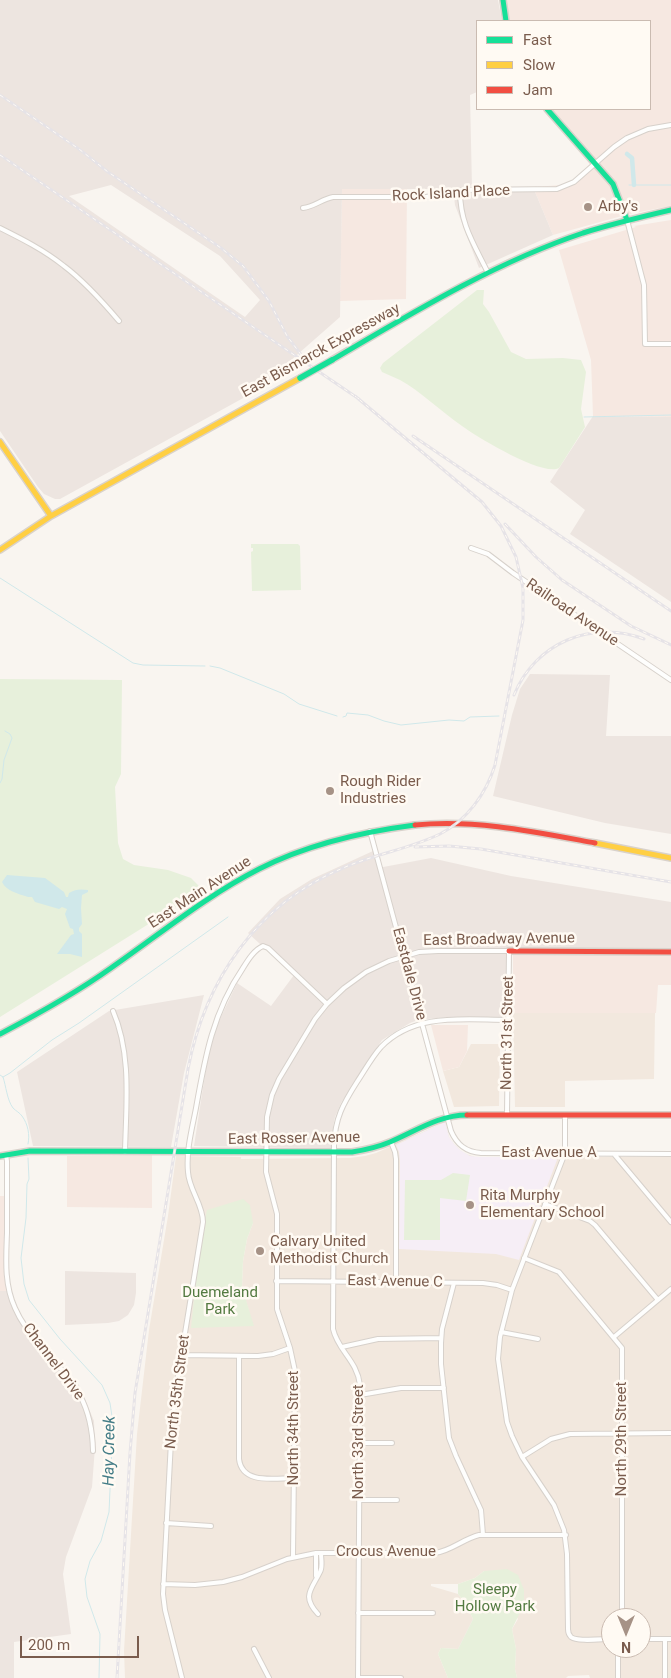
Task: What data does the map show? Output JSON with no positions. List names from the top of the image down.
{
  "streets": {
    "main road": [
      "East Bismarck Expressway",
      "East Main Avenue",
      "East Broadway Avenue",
      "East Rosser Avenue"
    ],
    "street": [
      "Rock Island Place",
      "Railroad Avenue",
      "Eastdale Drive",
      "North 31st Street",
      "East Avenue A",
      "East Avenue C",
      "Channel Drive",
      "North 35th Street",
      "North 34th Street",
      "North 29th Street",
      "North 33rd Street",
      "Crocus Avenue"
    ]
  },
  "crossings": [
    ["East Main Avenue", "Eastdale Drive"],
    ["East Broadway Avenue", "Eastdale Drive"],
    ["East Broadway Avenue", "North 31st Street"],
    ["East Broadway Avenue", "East Rosser Avenue"],
    ["East Broadway Avenue", "North 35th Street"],
    ["East Broadway Avenue", "North 34th Street"],
    ["Eastdale Drive", "East Rosser Avenue"],
    ["Eastdale Drive", "East Avenue A"],
    ["Eastdale Drive", "North 33rd Street"],
    ["North 31st Street", "East Rosser Avenue"],
    ["East Rosser Avenue", "East Avenue A"],
    ["East Rosser Avenue", "Channel Drive"],
    ["East Rosser Avenue", "North 35th Street"],
    ["East Rosser Avenue", "North 34th Street"],
    ["East Rosser Avenue", "North 33rd Street"],
    ["East Avenue C", "North 34th Street"],
    ["East Avenue C", "North 33rd Street"],
    ["North 35th Street", "Crocus Avenue"],
    ["North 34th Street", "Crocus Avenue"],
    ["North 33rd Street", "Crocus Avenue"]
  ],
  "water": ["Hay Creek"],
  "parks": ["Duemeland Park", "Sleepy Hollow Park"],
  "places": [
    "Arby's",
    "Rough Rider Industries",
    "Rita Murphy Elementary School",
    "Calvary United Methodist Church"
  ],
  "legend": ["Fast", "Slow", "Jam"],
  "scale_bar": "200 m",
  "north": "bottom"
}
